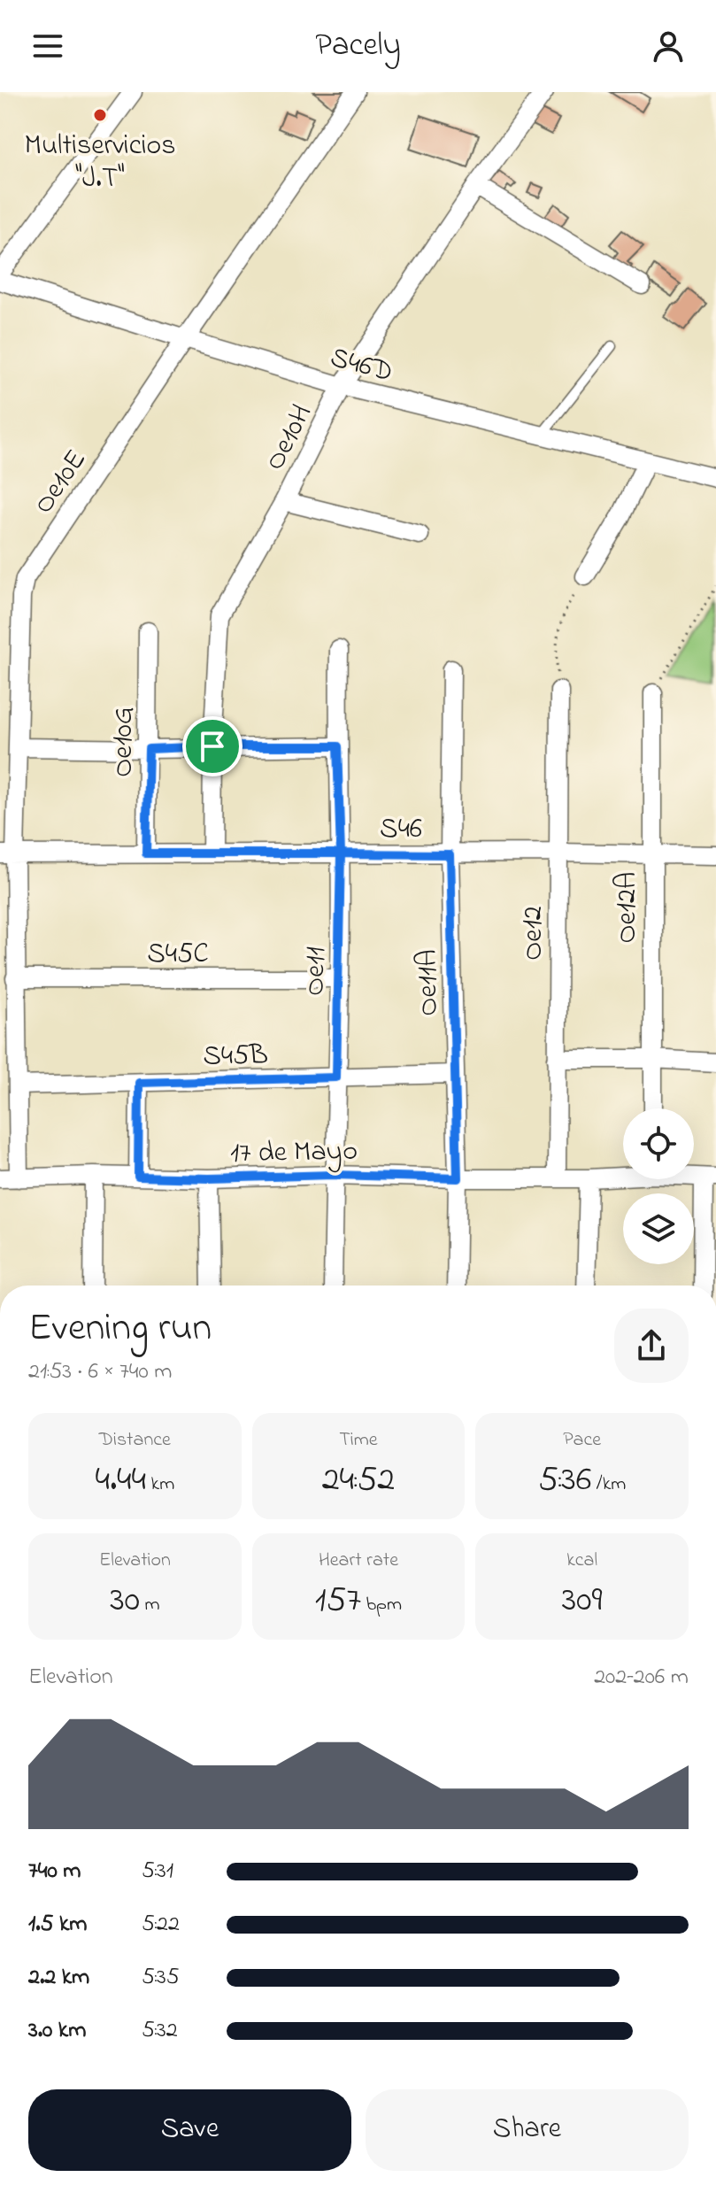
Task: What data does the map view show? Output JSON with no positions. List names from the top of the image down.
{
  "streets": {
    "street": [
      "S46D",
      "Oe10H",
      "Oe10E",
      "Oe10G",
      "S46",
      "Oe12A",
      "Oe12",
      "S45C",
      "Oe11",
      "Oe11A",
      "S45B",
      "17 de Mayo"
    ]
  },
  "crossings": [
    ["S46D", "Oe10H"],
    ["S46D", "Oe10E"],
    ["Oe10H", "S46"],
    ["Oe10E", "S46"],
    ["Oe10E", "S45C"],
    ["Oe10E", "S45B"],
    ["Oe10E", "17 de Mayo"],
    ["Oe10G", "S46"],
    ["S46", "Oe12A"],
    ["S46", "Oe12"],
    ["S46", "Oe11"],
    ["S46", "Oe11A"],
    ["Oe12", "17 de Mayo"],
    ["S45C", "Oe11"],
    ["Oe11", "S45B"],
    ["Oe11", "17 de Mayo"],
    ["Oe11A", "S45B"],
    ["Oe11A", "17 de Mayo"]
  ],
  "places": ["Multiservicios \"J.T\""],
  "page": {
    "header": "Pacely",
    "heading": ["Evening run", "21:53 · 6 × 740 m"],
    "stats": [
      ["Distance", "4.44 km"],
      ["Time", "24:52"],
      ["Pace", "5:36 /km"],
      ["Elevation", "30 m"],
      ["Heart rate", "157 bpm"],
      ["kcal", "309"]
    ],
    "chart": ["Elevation", "202–206 m"],
    "list": [
      {
        "name": "740 m",
        "note": "5:31"
      },
      {
        "name": "1.5 km",
        "note": "5:22"
      },
      {
        "name": "2.2 km",
        "note": "5:35"
      },
      {
        "name": "3.0 km",
        "note": "5:32"
      }
    ],
    "buttons": ["Save", "Share"]
  }
}
